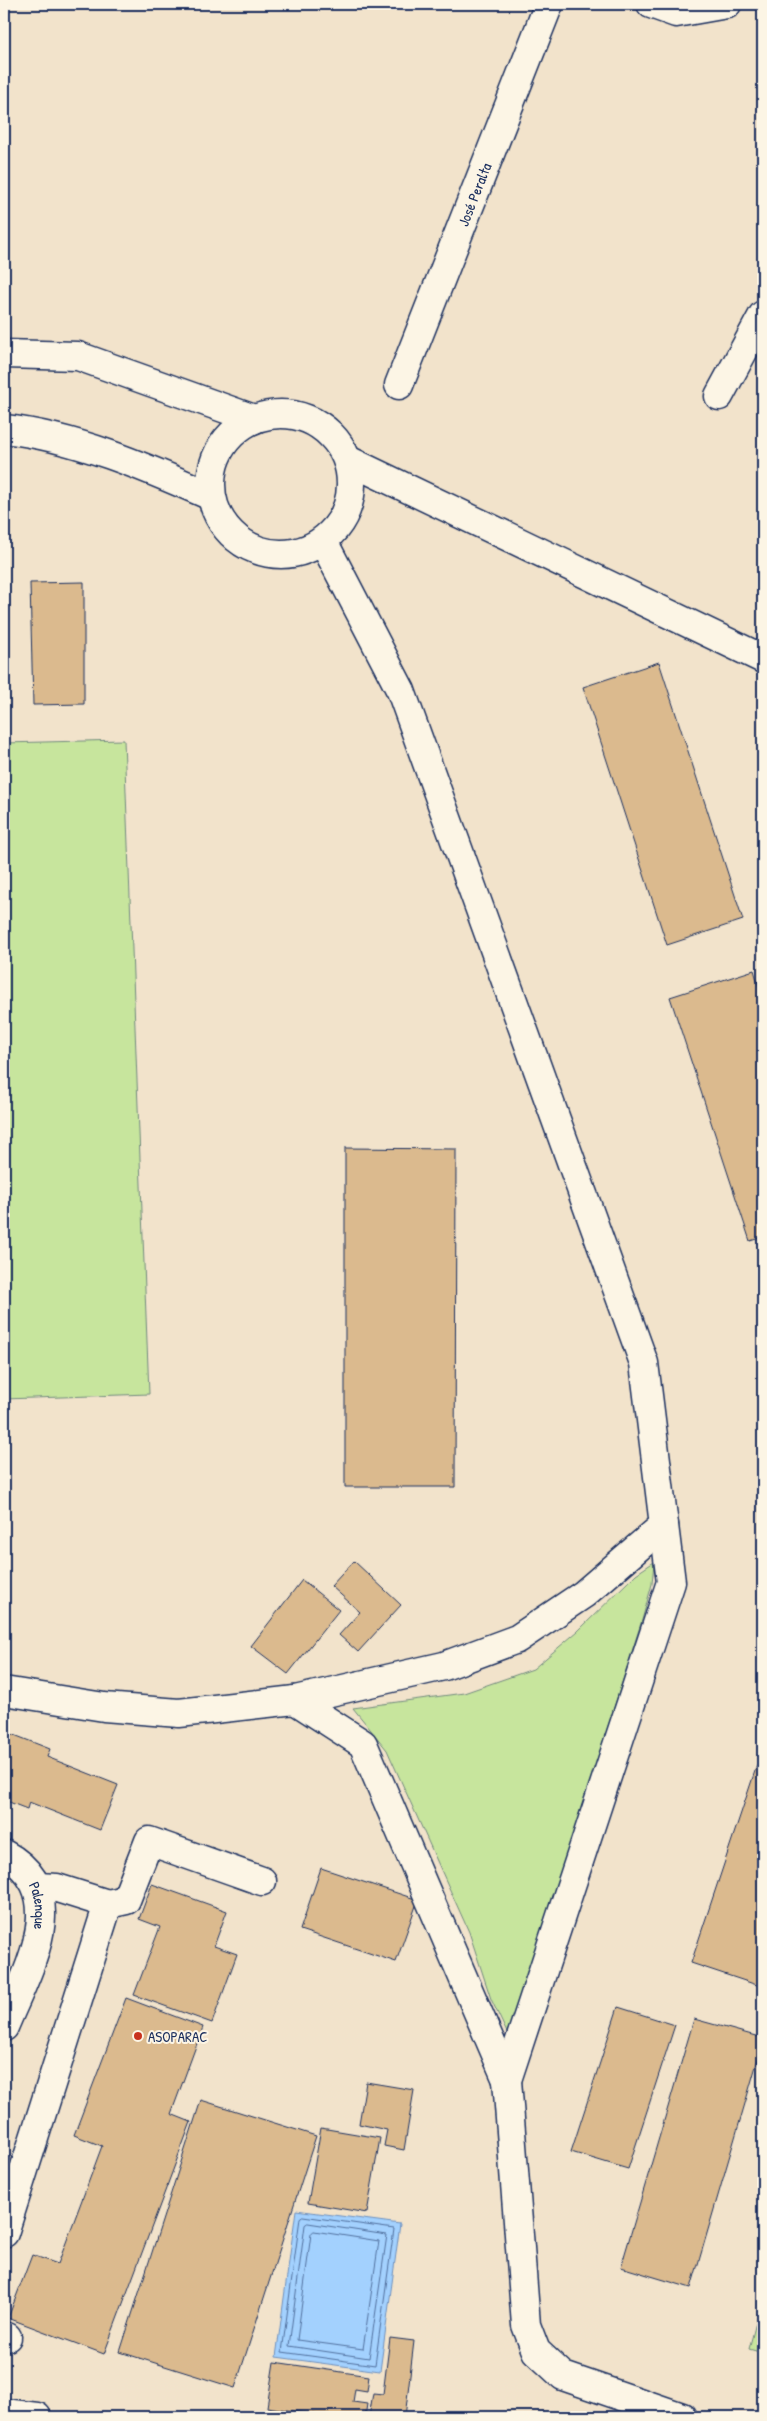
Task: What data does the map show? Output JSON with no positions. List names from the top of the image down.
{
  "streets": {
    "street": ["José Peralta", "Palenque"]
  },
  "places": ["ASOPARAC"]
}
